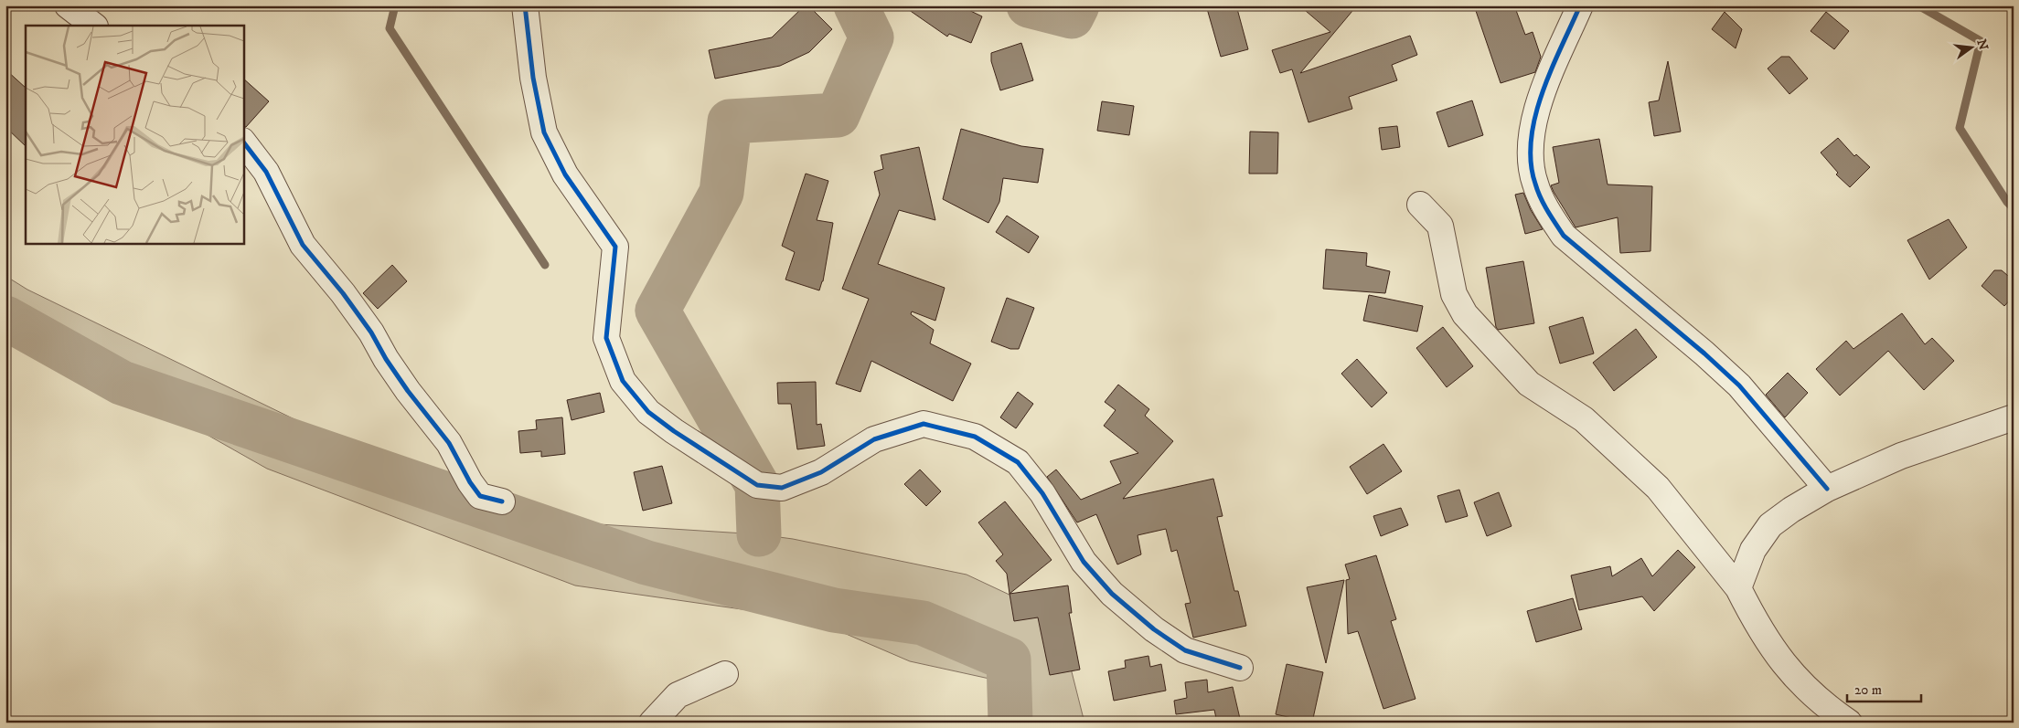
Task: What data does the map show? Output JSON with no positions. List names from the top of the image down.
{
  "scale_bar": "20 m",
  "north": "right"
}
